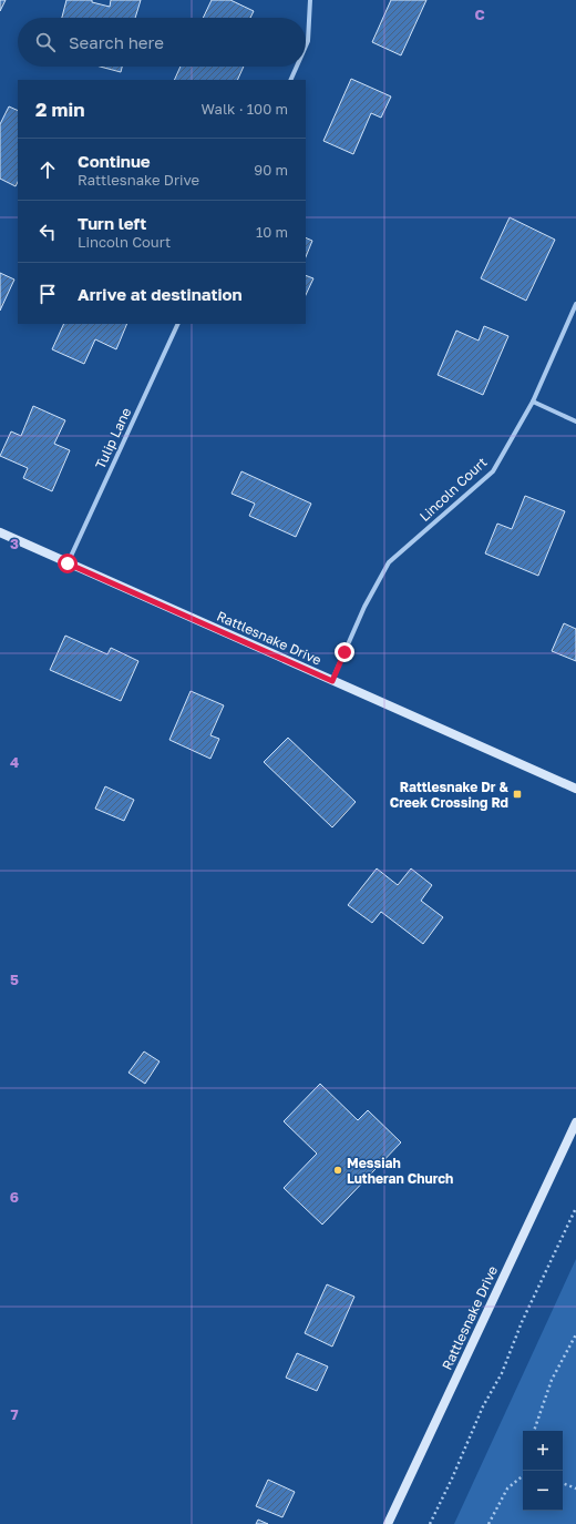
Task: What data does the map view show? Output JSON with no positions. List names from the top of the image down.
{
  "streets": {
    "street": ["Tulip Lane", "Lincoln Court", "Rattlesnake Drive"]
  },
  "crossings": [
    ["Tulip Lane", "Rattlesnake Drive"],
    ["Lincoln Court", "Rattlesnake Drive"]
  ],
  "places": {
    "transit": ["Rattlesnake Dr & Creek Crossing Rd"],
    "other": ["Messiah Lutheran Church"]
  },
  "page": {
    "search": "Search here",
    "heading": ["2 min", "Walk · 100 m"],
    "list": [
      ["Continue", "Rattlesnake Drive", "90 m"],
      ["Turn left", "Lincoln Court", "10 m"],
      "Arrive at destination"
    ],
    "map_buttons": ["+", "−"]
  },
  "grid": {
    "columns": ["C"],
    "rows": [
      "3",
      "4",
      "5",
      "6",
      "7"
    ]
  }
}
